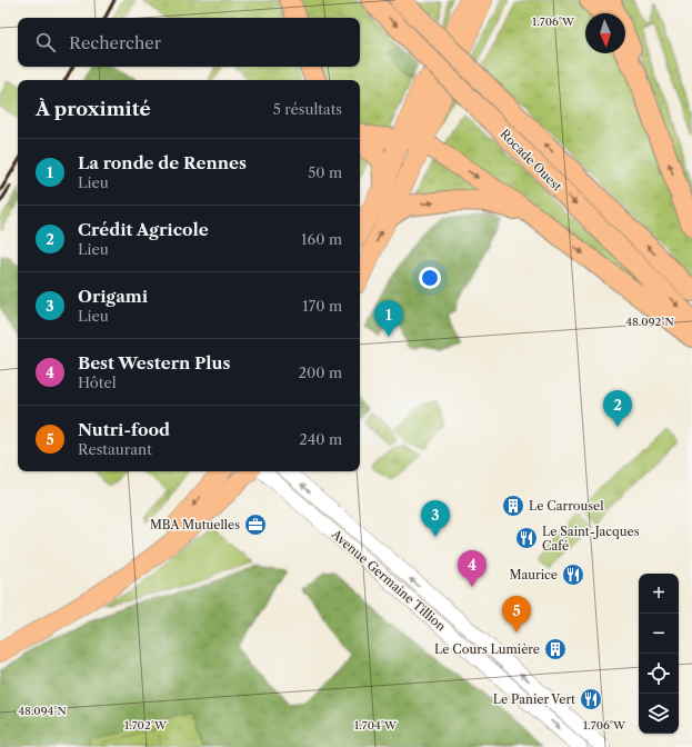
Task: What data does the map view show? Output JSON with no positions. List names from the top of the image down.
{
  "streets": {
    "highway": ["Rocade Ouest"],
    "street": ["Avenue Germaine Tillion"]
  },
  "places": {
    "building": ["Le Carrousel", "Le Cours Lumière"],
    "office": ["MBA Mutuelles"],
    "restaurant": ["Le Saint-Jacques Café", "Maurice", "Le Panier Vert"]
  },
  "north": "bottom",
  "page": {
    "search": "Rechercher",
    "heading": ["À proximité", "5 résultats"],
    "list": [
      {
        "mark": "1",
        "name": "La ronde de Rennes",
        "note": "Lieu",
        "value": "50 m"
      },
      {
        "mark": "2",
        "name": "Crédit Agricole",
        "note": "Lieu",
        "value": "160 m"
      },
      {
        "mark": "3",
        "name": "Origami",
        "note": "Lieu",
        "value": "170 m"
      },
      {
        "mark": "4",
        "name": "Best Western Plus",
        "note": "Hôtel",
        "value": "200 m"
      },
      {
        "mark": "5",
        "name": "Nutri-food",
        "note": "Restaurant",
        "value": "240 m"
      }
    ],
    "pins": [
      "1",
      "2",
      "3",
      "4",
      "5"
    ],
    "map_buttons": ["+", "−"]
  },
  "coordinates": [
    "1.706°W",
    "48.092°N",
    "48.094°N",
    "1.702°W",
    "1.704°W"
  ]
}
